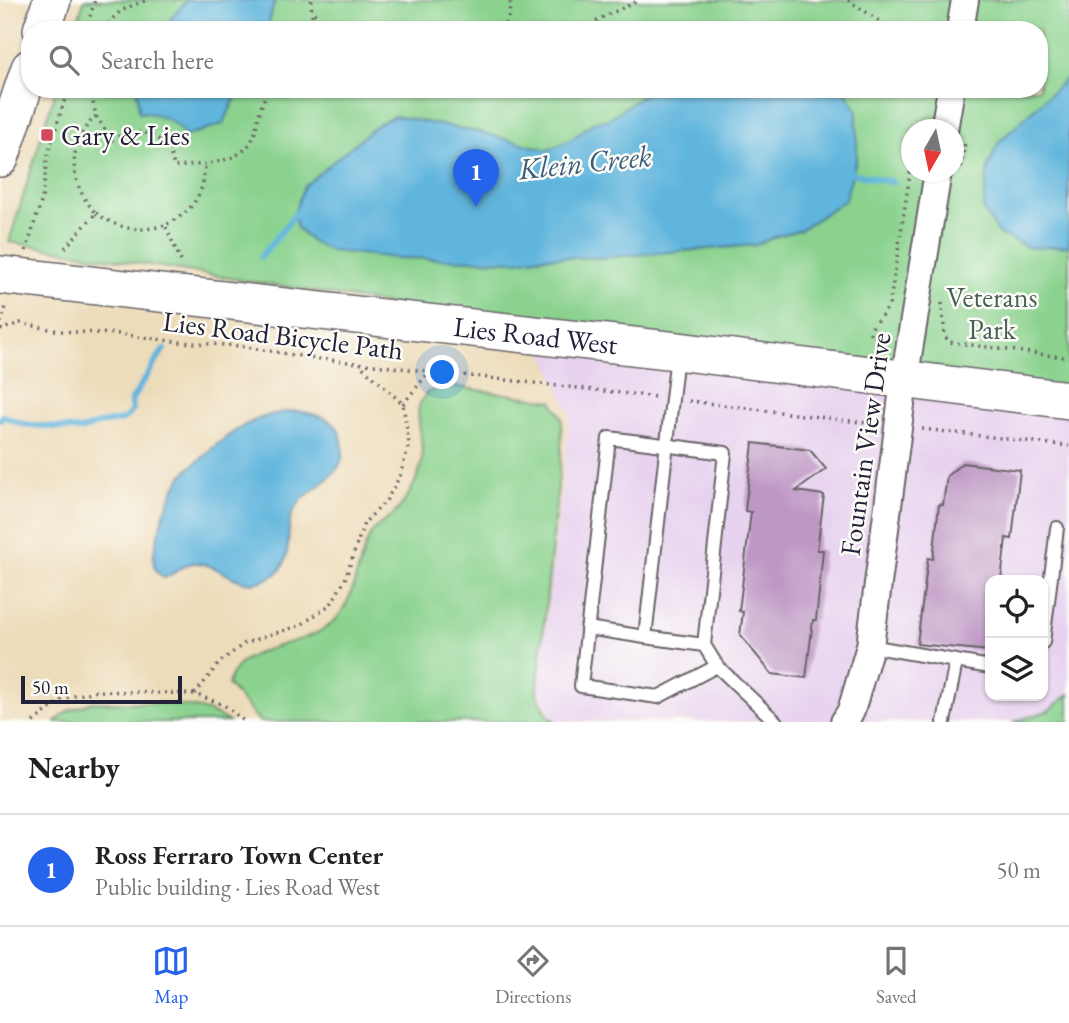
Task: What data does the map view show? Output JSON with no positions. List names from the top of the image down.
{
  "streets": {
    "street": ["Lies Road West", "Fountain View Drive"],
    "path": ["Lies Road Bicycle Path"]
  },
  "crossings": [
    ["Lies Road West", "Fountain View Drive"]
  ],
  "water": ["Klein Creek"],
  "parks": ["Veterans Park"],
  "places": {
    "transit": ["Gary & Lies"]
  },
  "scale_bar": "50 m",
  "north": "bottom",
  "page": {
    "search": "Search here",
    "pins": "1",
    "scale": "50 m",
    "heading": "Nearby",
    "list": [
      {
        "mark": "1",
        "name": "Ross Ferraro Town Center",
        "note": "Public building · Lies Road West",
        "value": "50 m"
      }
    ],
    "nav": ["Map", "Directions", "Saved"]
  }
}
